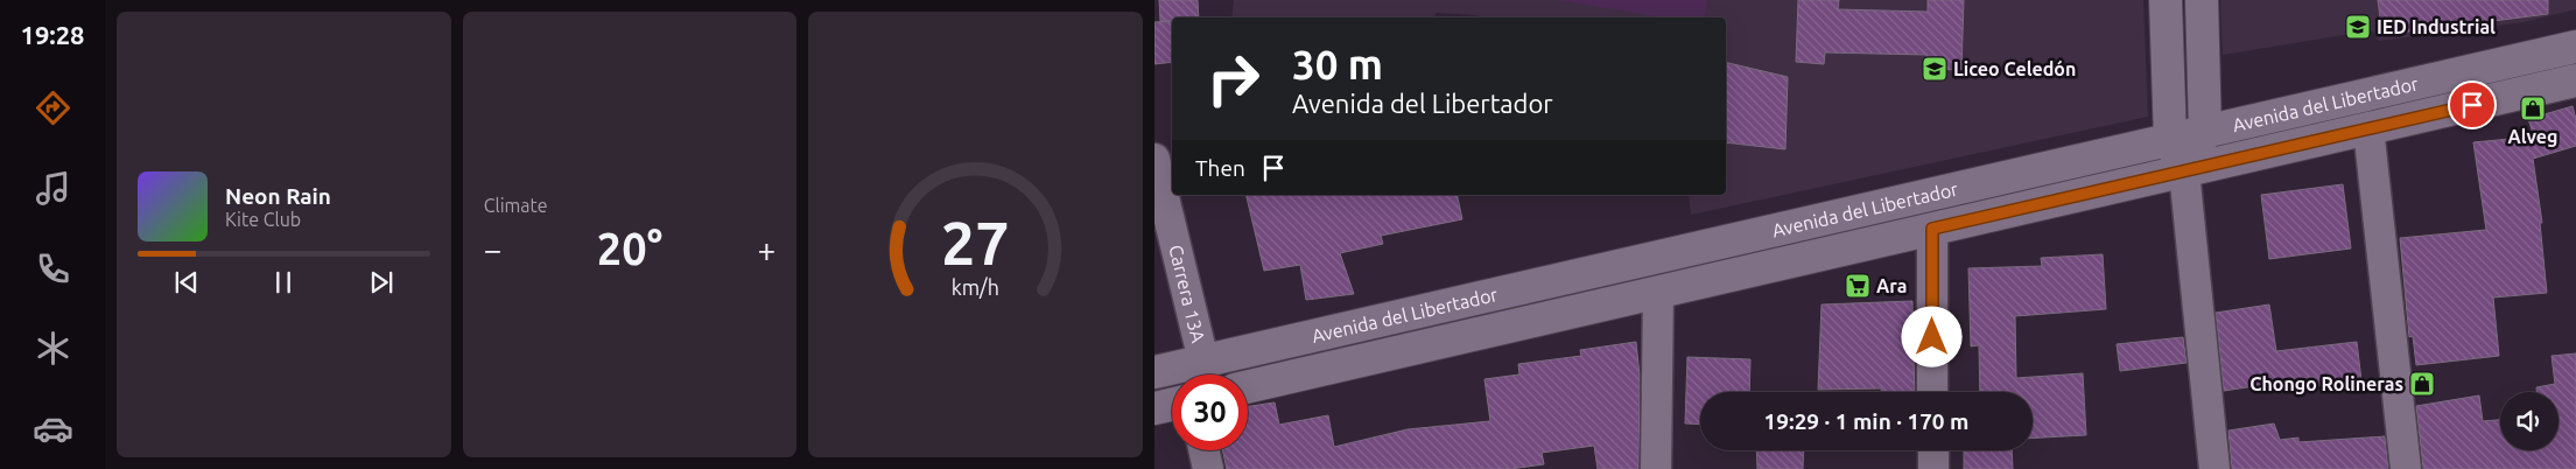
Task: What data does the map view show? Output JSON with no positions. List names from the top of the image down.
{
  "streets": {
    "main road": ["Avenida del Libertador"],
    "street": ["Carrera 13A"]
  },
  "crossings": [
    ["Avenida del Libertador", "Carrera 13A"]
  ],
  "places": {
    "school or university": ["IED Industrial", "Liceo Celedón"],
    "shop": ["Alveg", "Chongo Rolineras"],
    "supermarket": ["Ara"]
  },
  "page": {
    "tabs": "19:28",
    "tile": "Climate",
    "turn": ["30 m", "Avenida del Libertador"],
    "then": "Then",
    "song": ["Neon Rain", "Kite Club"],
    "heat": ["−", "20°", "+"],
    "limit": "30",
    "trip": "19:29 · 1 min · 170 m",
    "gauge": ["27", "km/h"]
  }
}
